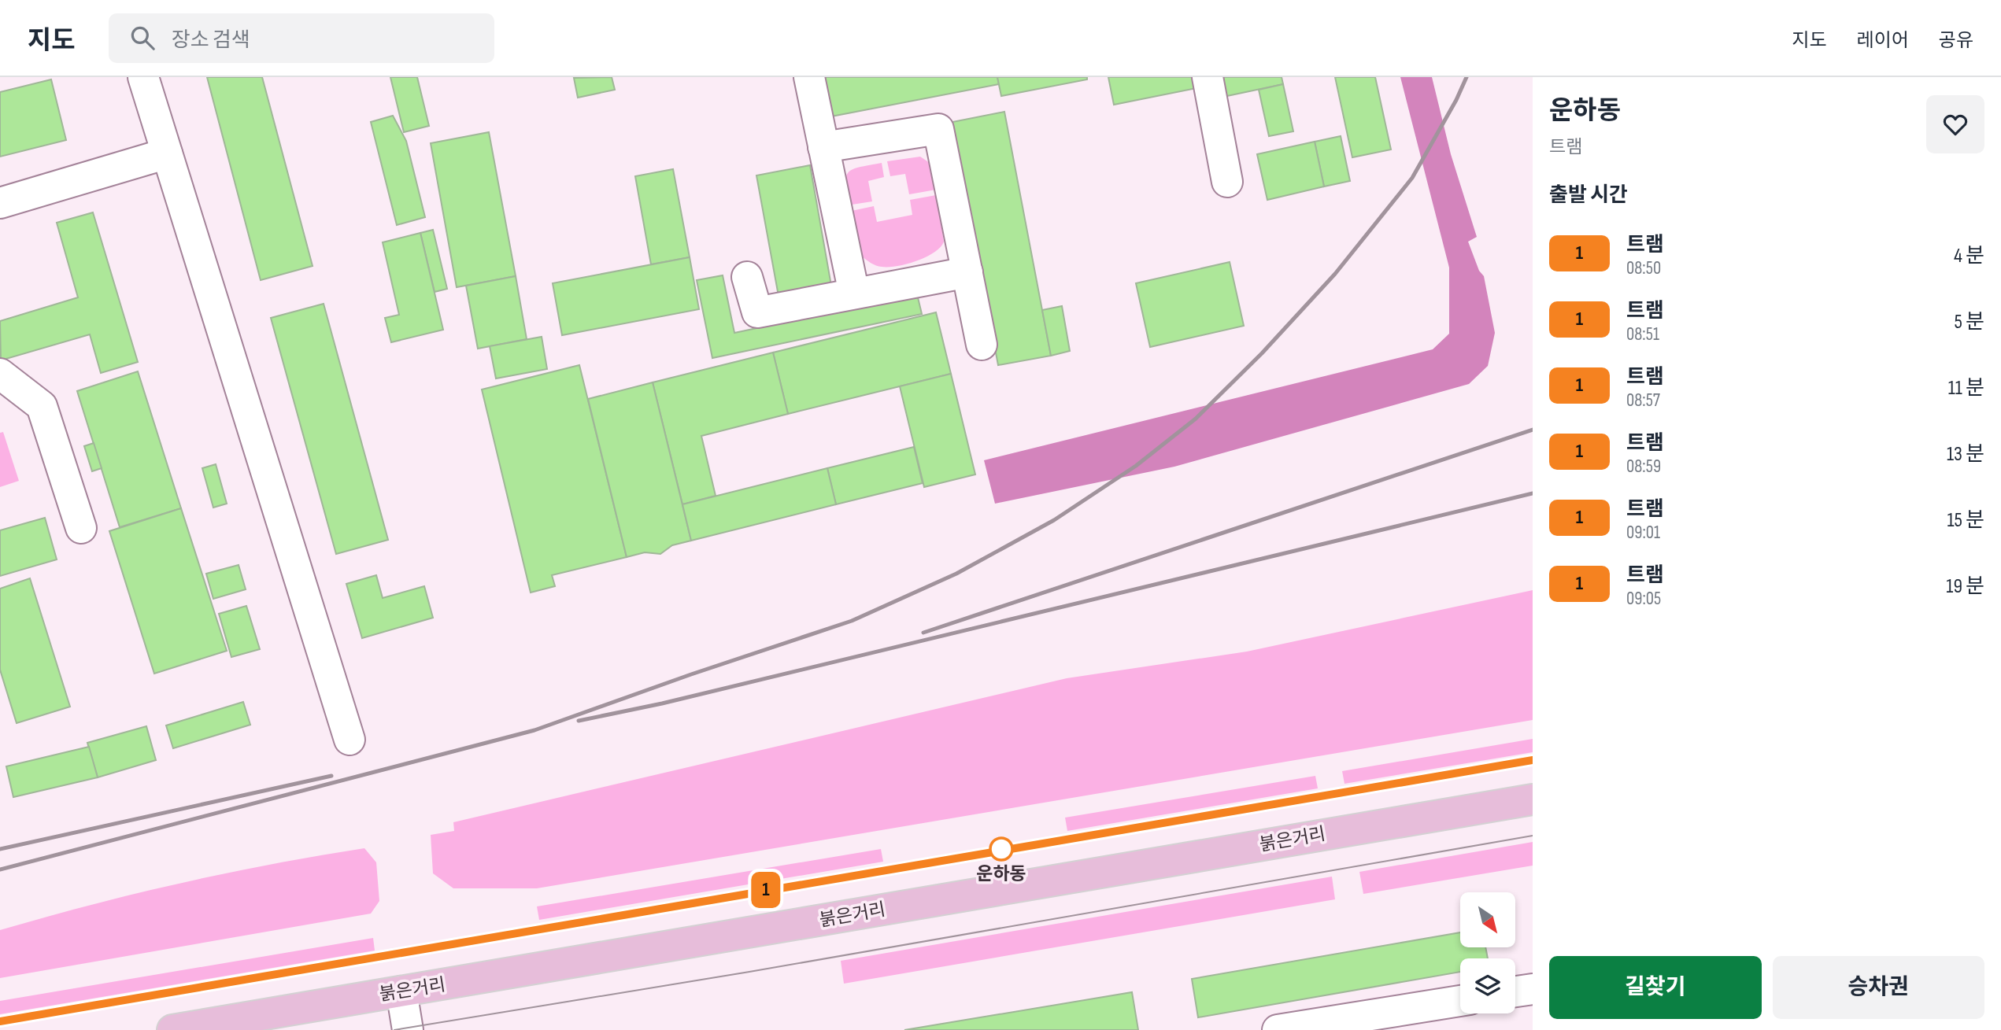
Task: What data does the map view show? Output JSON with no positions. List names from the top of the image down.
{
  "streets": {
    "main road": ["붉은거리"]
  },
  "places": ["운하동"],
  "lines": ["tram line 1"],
  "north": "bottom right",
  "page": {
    "header": "지도",
    "search": "장소 검색",
    "nav": ["지도", "레이어", "공유"],
    "on_map": "1",
    "heading": [
      ["운하동", "트램"],
      "출발 시간"
    ],
    "list": [
      {
        "mark": "1",
        "name": "트램",
        "note": "08:50",
        "value": "4 분"
      },
      {
        "mark": "1",
        "name": "트램",
        "note": "08:51",
        "value": "5 분"
      },
      {
        "mark": "1",
        "name": "트램",
        "note": "08:57",
        "value": "11 분"
      },
      {
        "mark": "1",
        "name": "트램",
        "note": "08:59",
        "value": "13 분"
      },
      {
        "mark": "1",
        "name": "트램",
        "note": "09:01",
        "value": "15 분"
      },
      {
        "mark": "1",
        "name": "트램",
        "note": "09:05",
        "value": "19 분"
      }
    ],
    "buttons": ["길찾기", "승차권"]
  }
}
